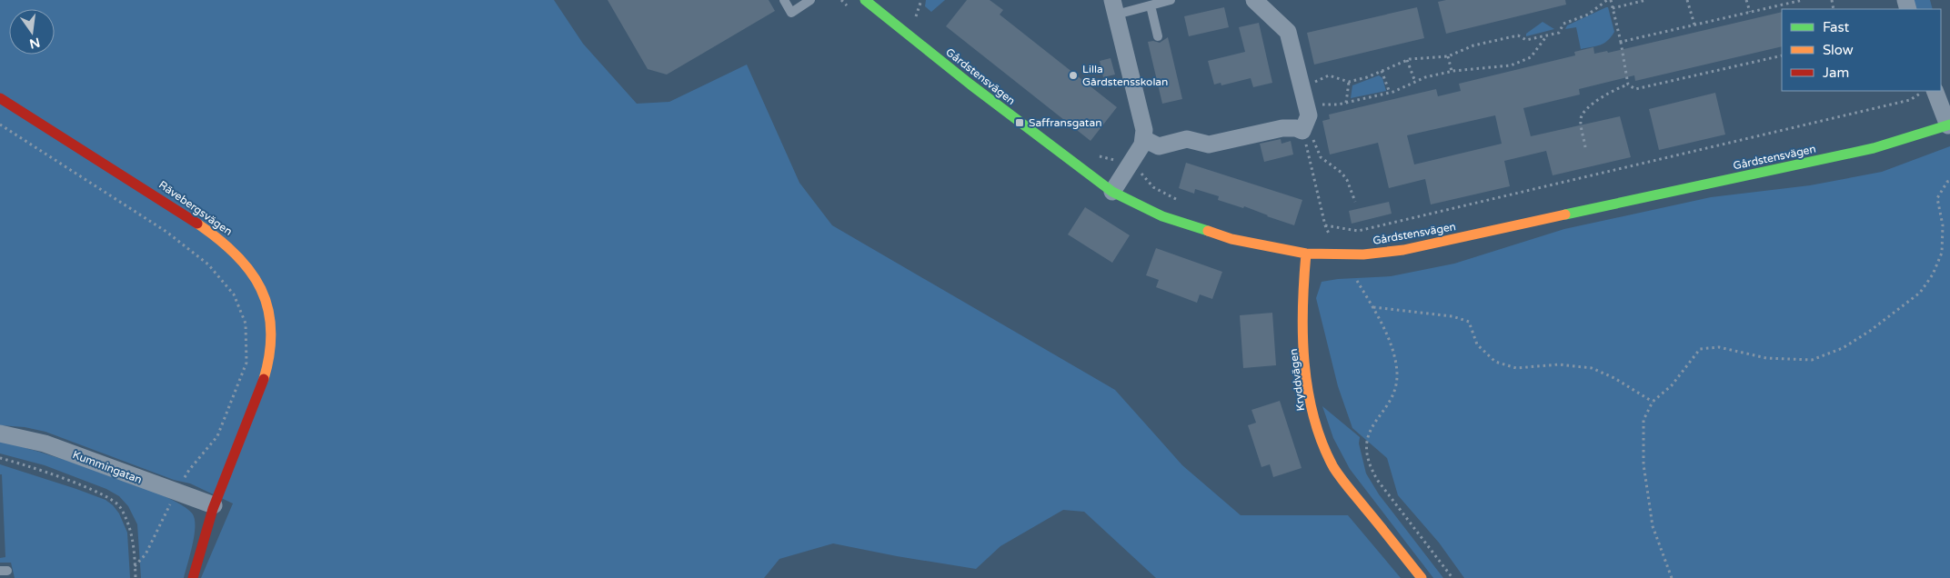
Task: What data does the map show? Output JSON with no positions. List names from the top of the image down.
{
  "streets": {
    "street": [
      "Gårdstensvägen",
      "Rävebergsvägen",
      "Kryddvägen",
      "Kummingatan"
    ]
  },
  "crossings": [
    ["Gårdstensvägen", "Kryddvägen"],
    ["Rävebergsvägen", "Kummingatan"]
  ],
  "places": {
    "other": ["Lilla Gårdstensskolan"],
    "transit": ["Saffransgatan"]
  },
  "legend": ["Fast", "Slow", "Jam"],
  "north": "bottom"
}
